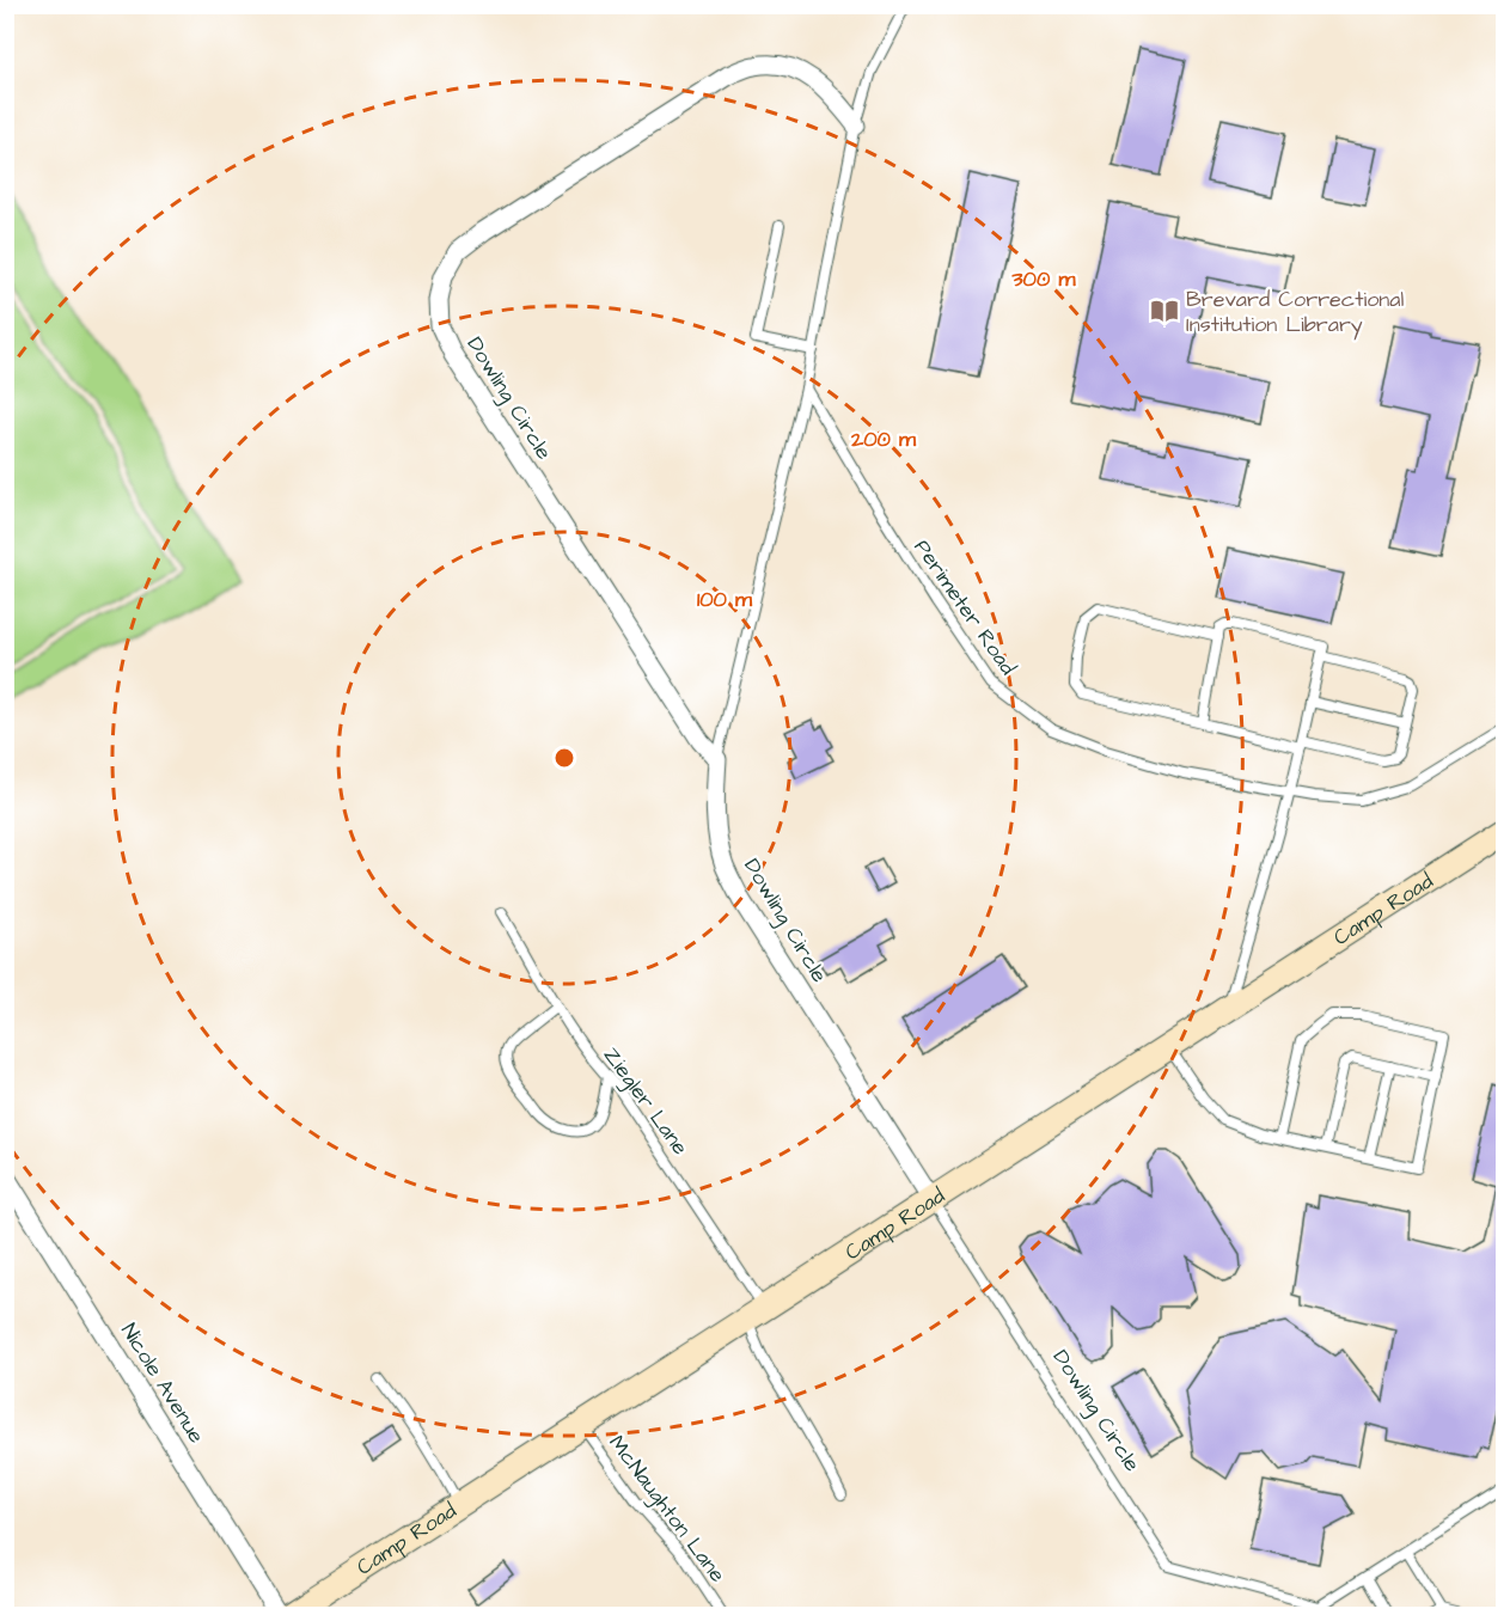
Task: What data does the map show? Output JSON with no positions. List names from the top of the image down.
{
  "streets": {
    "street": ["Dowling Circle", "Camp Road", "Nicole Avenue"],
    "lane": ["Perimeter Road", "Ziegler Lane", "McNaughton Lane"]
  },
  "crossings": [
    ["Dowling Circle", "Camp Road"],
    ["Camp Road", "Ziegler Lane"],
    ["Camp Road", "McNaughton Lane"]
  ],
  "places": {
    "library": ["Brevard Correctional Institution Library"]
  },
  "rings": ["300 m", "200 m", "100 m"]
}
